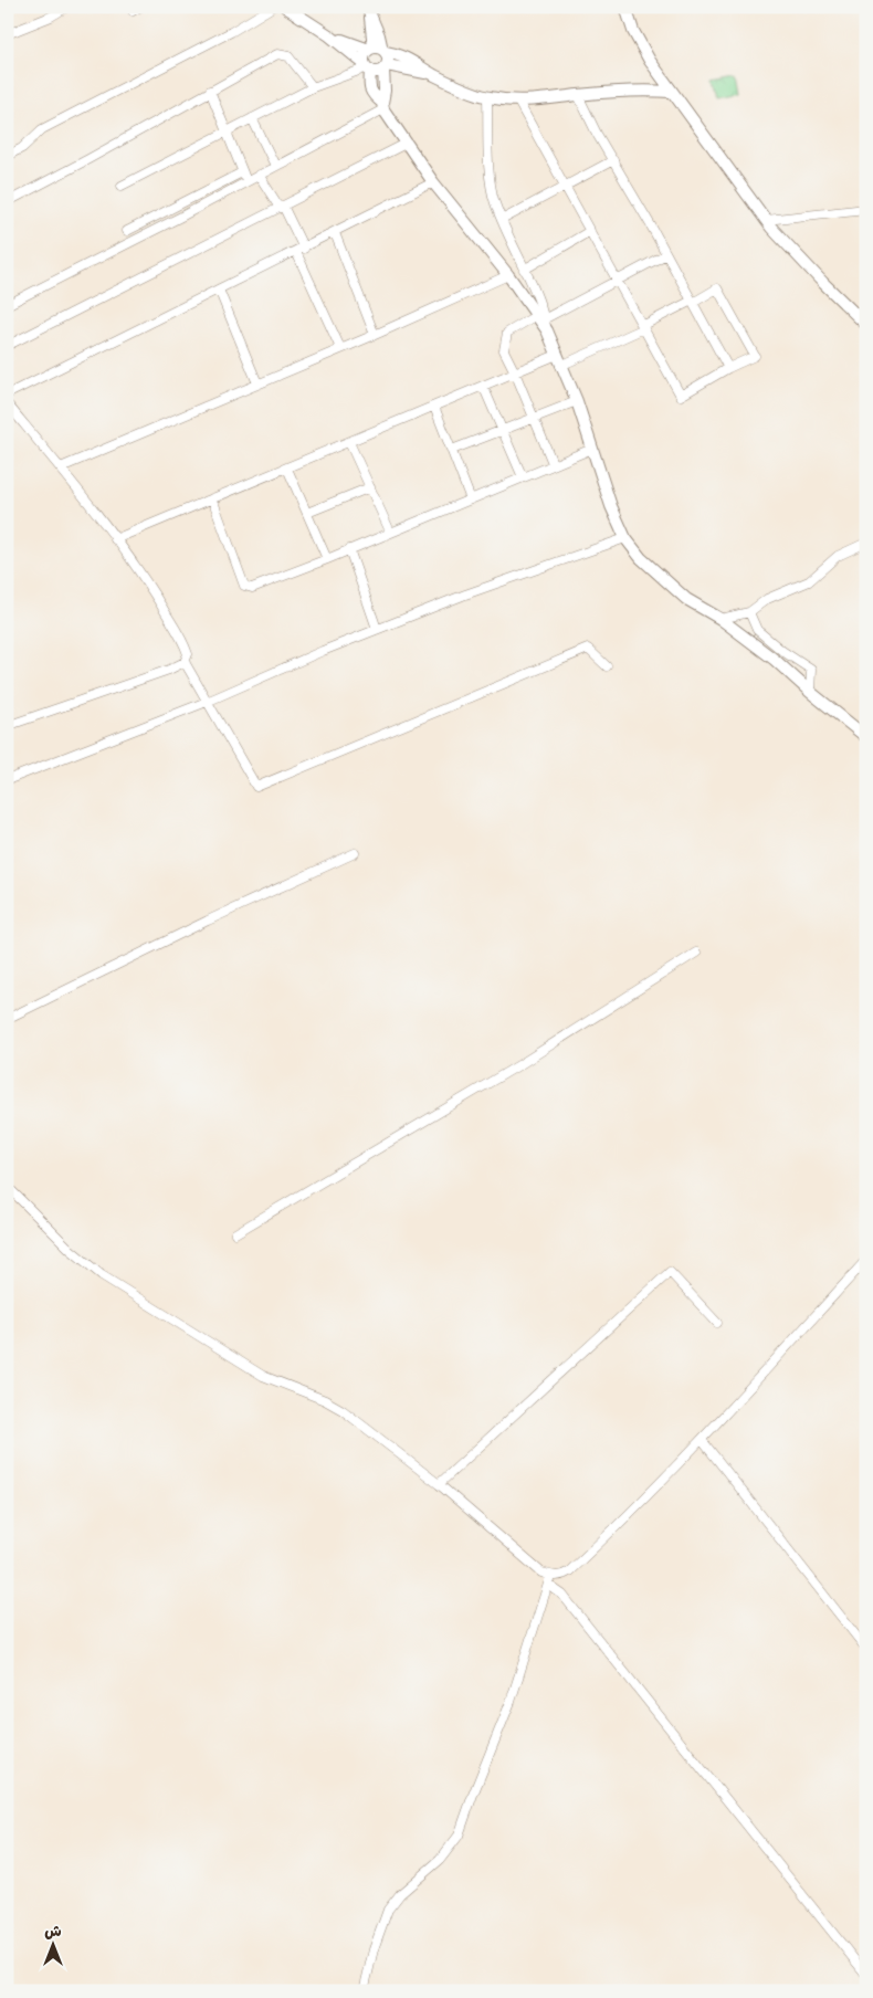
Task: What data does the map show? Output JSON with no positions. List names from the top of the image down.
{
  "north": "top"
}
